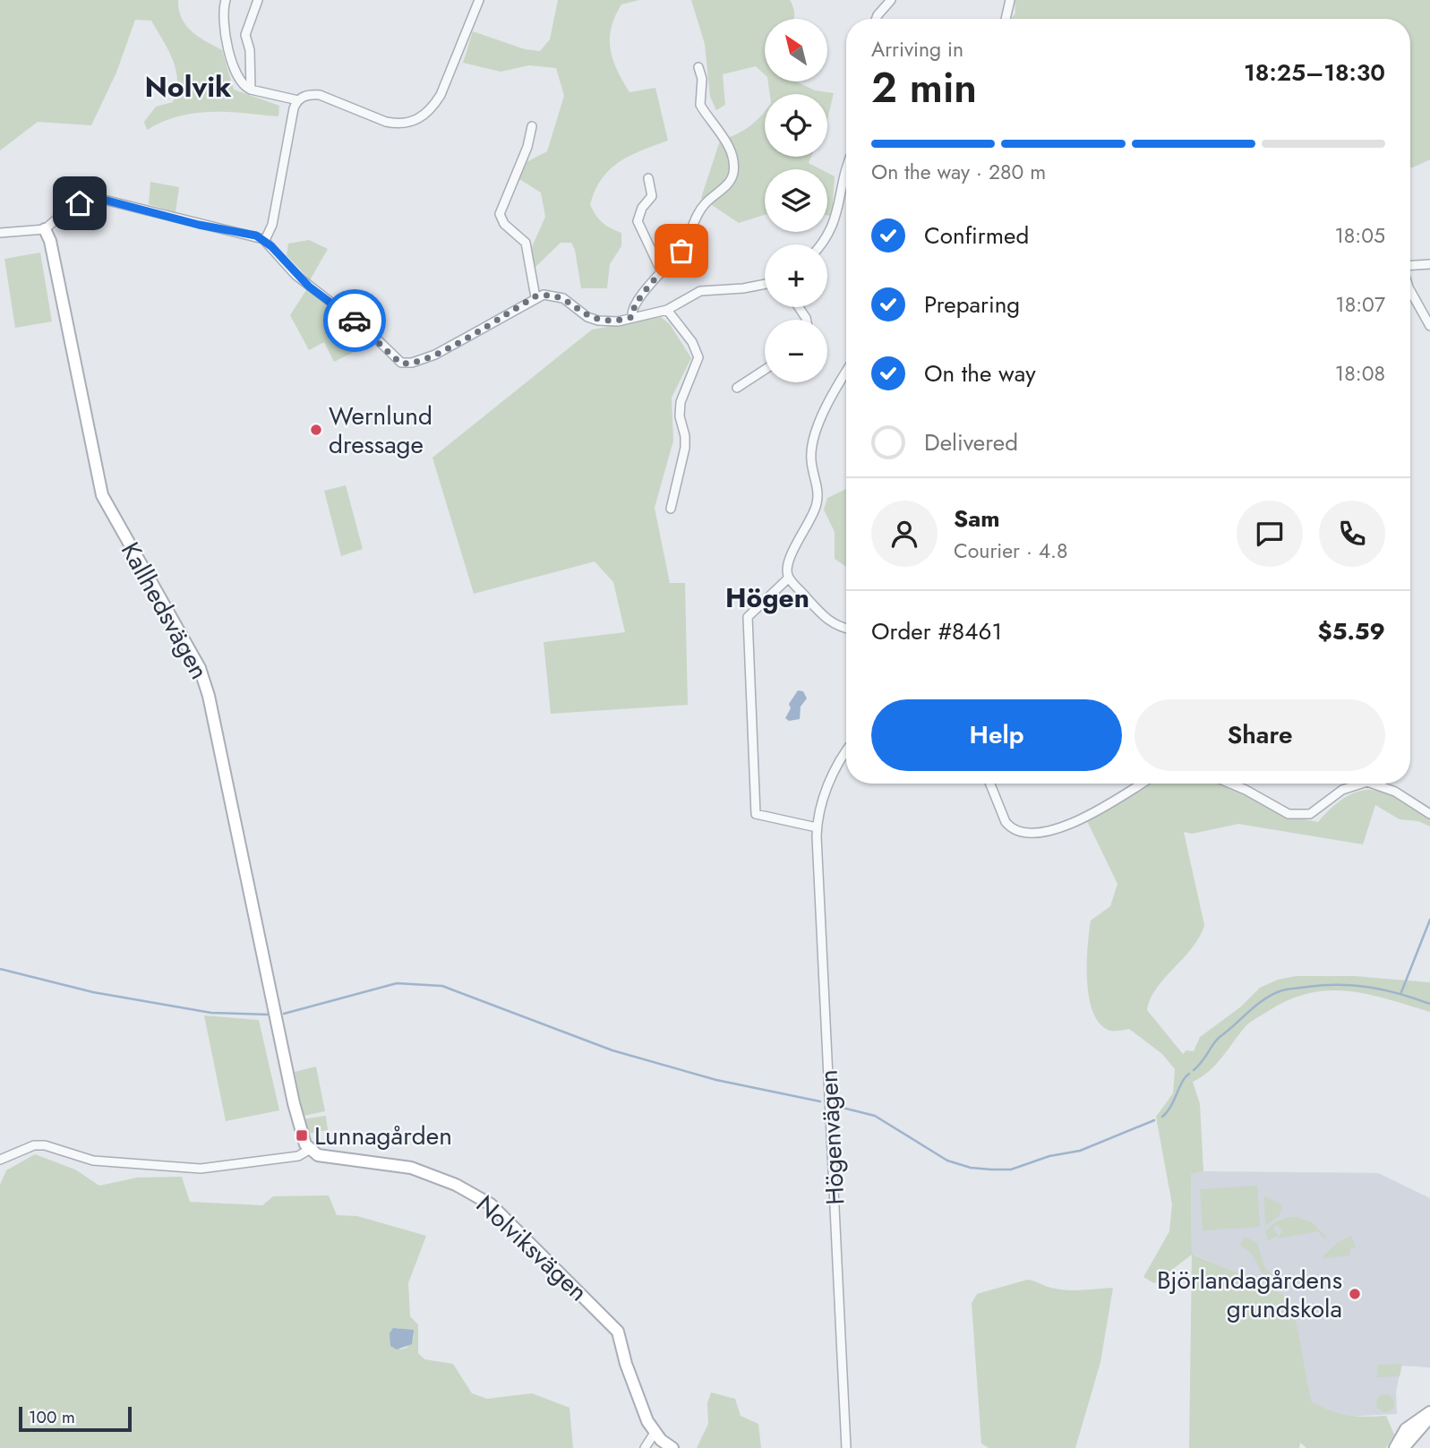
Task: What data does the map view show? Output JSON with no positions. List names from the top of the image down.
{
  "streets": {
    "street": ["Kallhedsvägen", "Högenvägen", "Nolviksvägen"]
  },
  "crossings": [
    ["Kallhedsvägen", "Nolviksvägen"]
  ],
  "districts": ["Nolvik", "Högen"],
  "places": {
    "other": ["Wernlund dressage", "Björlandagårdens grundskola"],
    "transit": ["Lunnagården"]
  },
  "scale_bar": "100 m",
  "north": "top left",
  "page": {
    "map_buttons": ["+", "−"],
    "heading": ["2 min", "Arriving in", "18:25–18:30"],
    "panel": [
      "Sam",
      "Courier · 4.8",
      "Order #8461",
      "$5.59"
    ],
    "bar": "On the way · 280 m",
    "list": [
      ["Confirmed", "18:05"],
      ["Preparing", "18:07"],
      ["On the way", "18:08"],
      "Delivered"
    ],
    "buttons": ["Help", "Share"],
    "scale": "100 m"
  }
}
